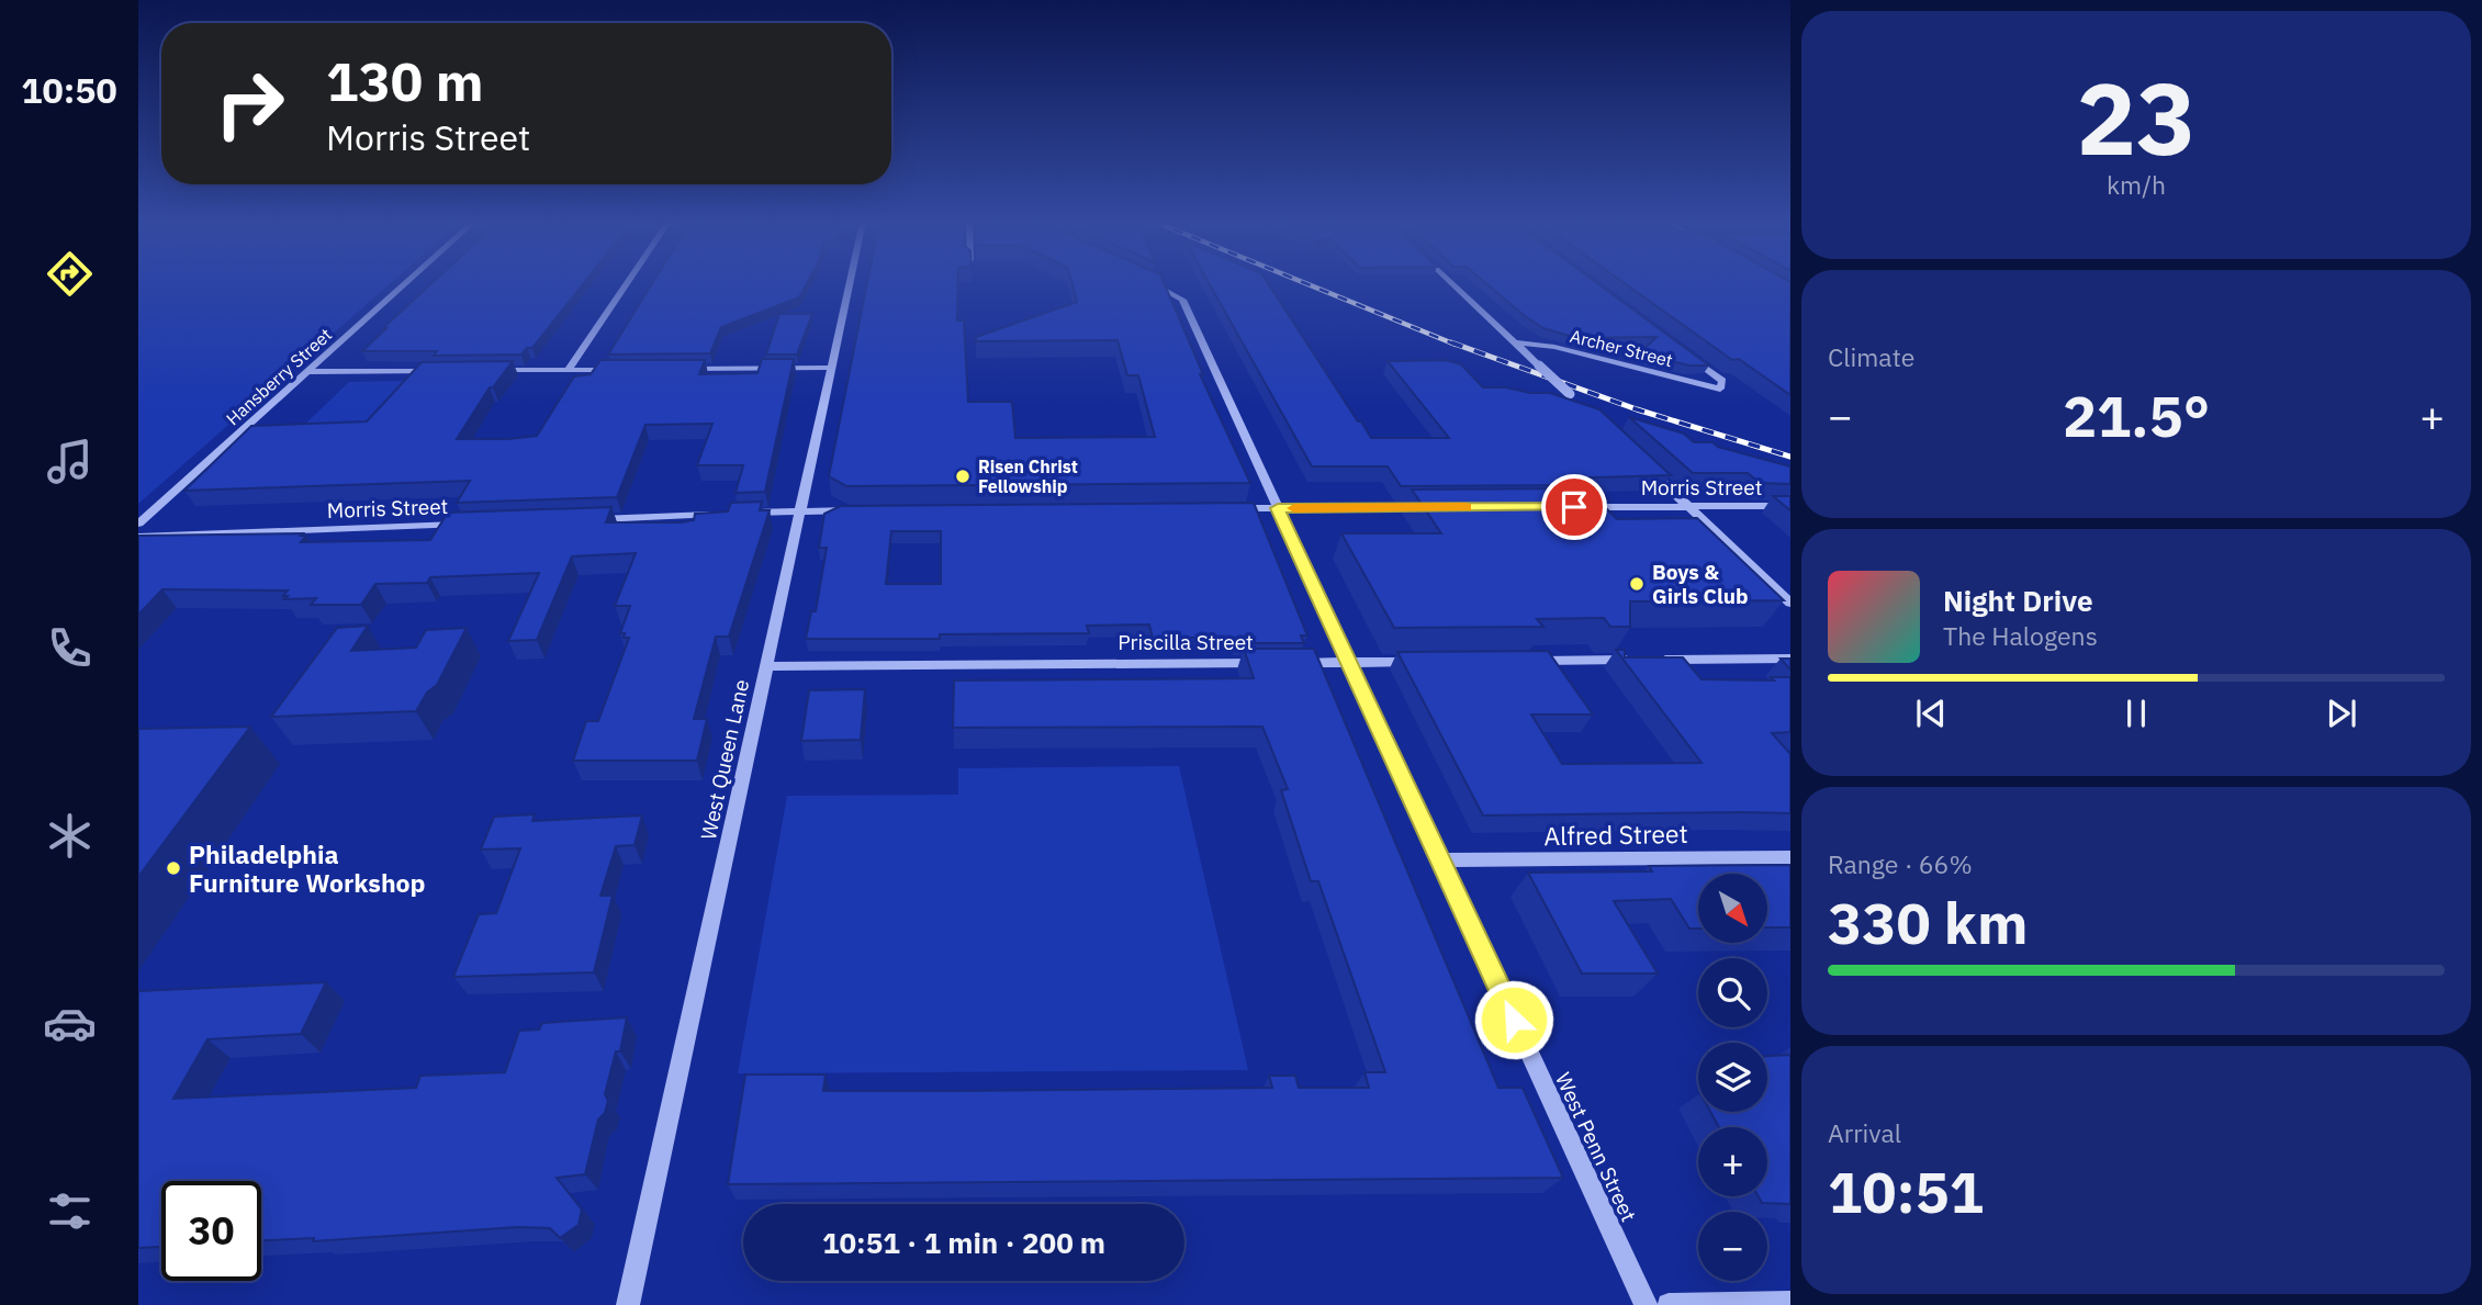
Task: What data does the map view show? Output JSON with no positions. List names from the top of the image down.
{
  "streets": {
    "street": [
      "Archer Street",
      "Hansberry Street",
      "Morris Street",
      "Priscilla Street",
      "West Queen Lane",
      "Alfred Street",
      "West Penn Street"
    ]
  },
  "crossings": [
    ["Priscilla Street", "West Queen Lane"],
    ["Priscilla Street", "West Penn Street"],
    ["Alfred Street", "West Penn Street"]
  ],
  "places": ["Risen Christ Fellowship", "Boys & Girls Club", "Philadelphia Furniture Workshop"],
  "north": "bottom right",
  "page": {
    "tabs": "10:50",
    "tile": [
      ["23", "km/h"],
      "Climate",
      ["Range · 66%", "330 km"],
      ["Arrival", "10:51"]
    ],
    "turn": ["130 m", "Morris Street"],
    "heat": ["−", "21.5°", "+"],
    "song": ["Night Drive", "The Halogens"],
    "map_buttons": ["+", "−"],
    "limit": "30",
    "trip": "10:51 · 1 min · 200 m"
  }
}
